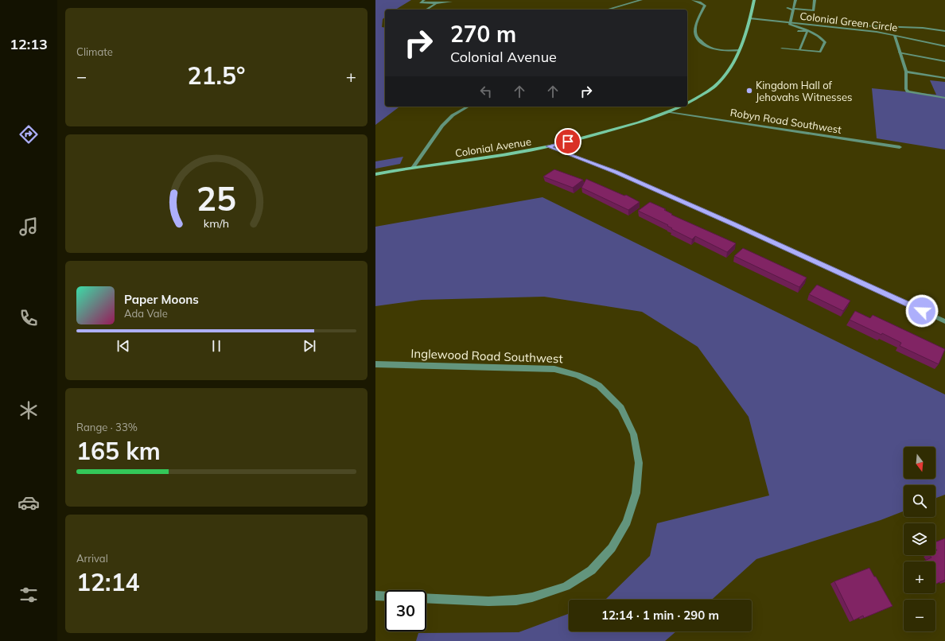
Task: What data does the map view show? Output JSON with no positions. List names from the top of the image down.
{
  "streets": {
    "main road": ["Colonial Avenue"],
    "street": ["Colonial Green Circle", "Robyn Road Southwest", "Inglewood Road Southwest"]
  },
  "crossings": [
    ["Colonial Green Circle", "Colonial Avenue"],
    ["Robyn Road Southwest", "Colonial Avenue"]
  ],
  "places": ["Kingdom Hall of Jehovahs Witnesses"],
  "north": "bottom",
  "page": {
    "tabs": "12:13",
    "tile": [
      "Climate",
      ["Range · 33%", "165 km"],
      ["Arrival", "12:14"]
    ],
    "turn": ["270 m", "Colonial Avenue"],
    "heat": ["−", "21.5°", "+"],
    "song": ["Paper Moons", "Ada Vale"],
    "map_buttons": ["+", "−"],
    "limit": "30",
    "trip": "12:14 · 1 min · 290 m",
    "gauge": ["25", "km/h"]
  }
}
